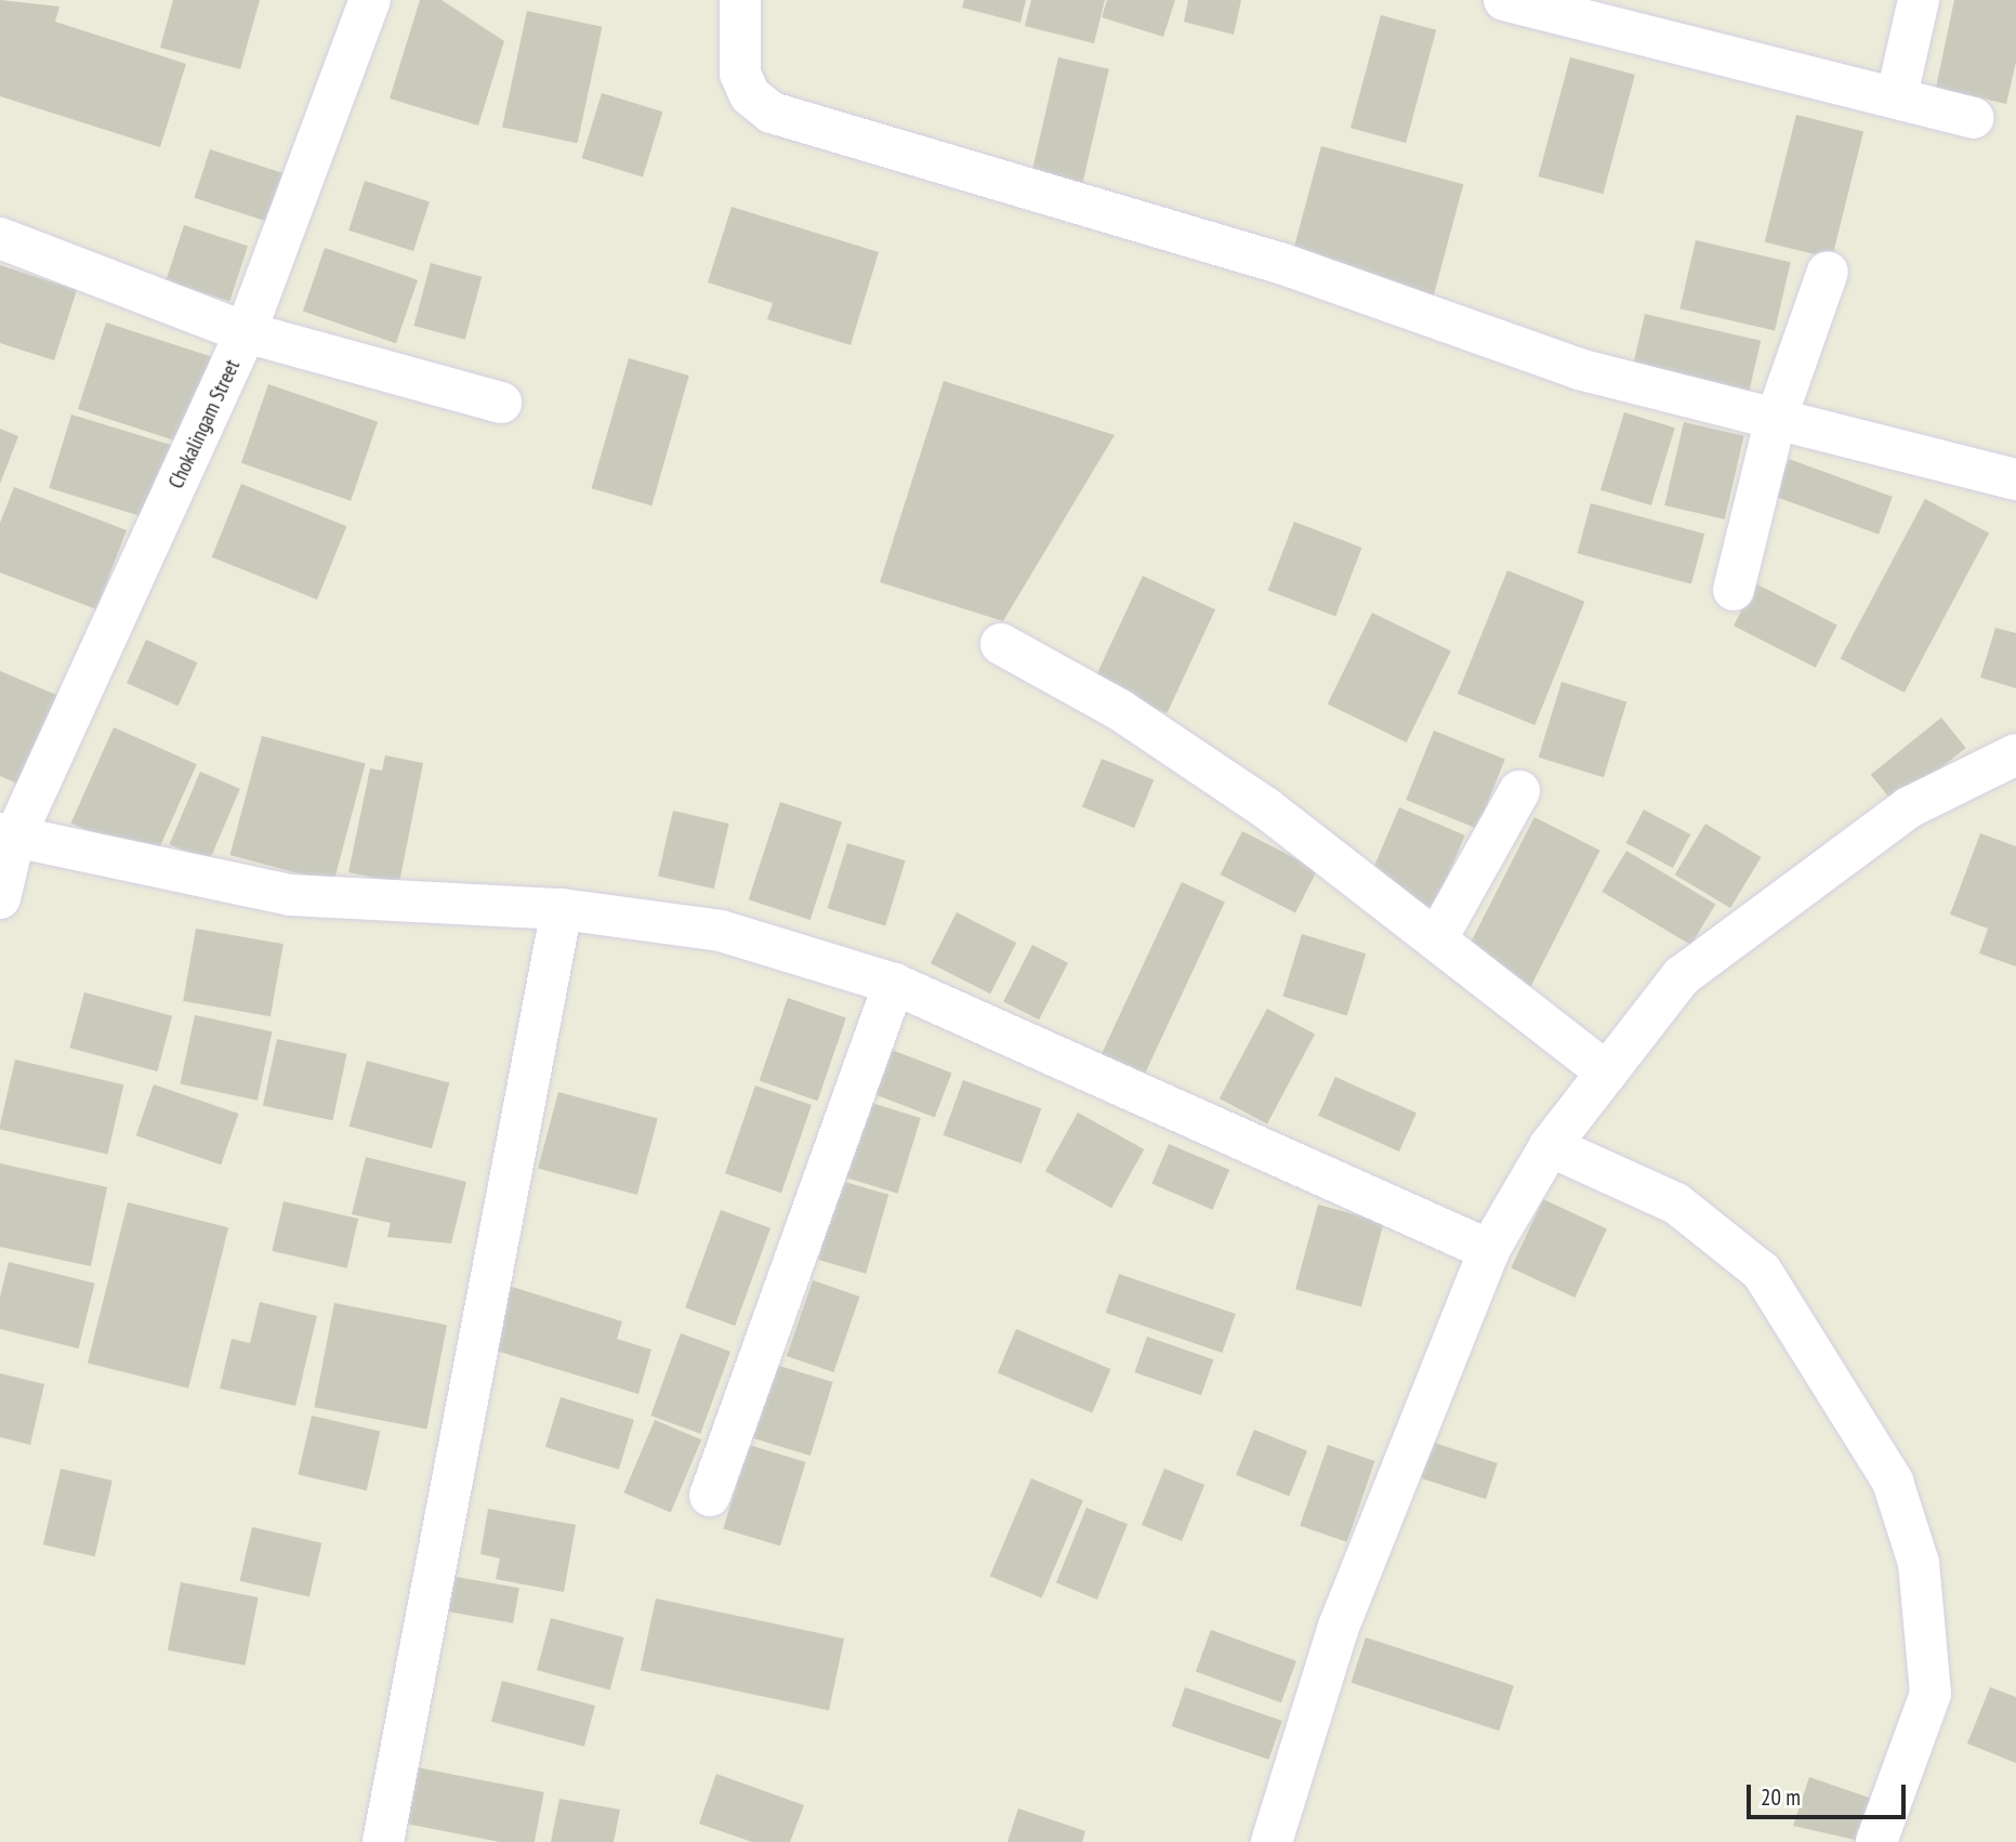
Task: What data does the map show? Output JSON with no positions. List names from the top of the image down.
{
  "streets": {
    "street": ["Chokalingam Street"]
  },
  "scale_bar": "20 m"
}
